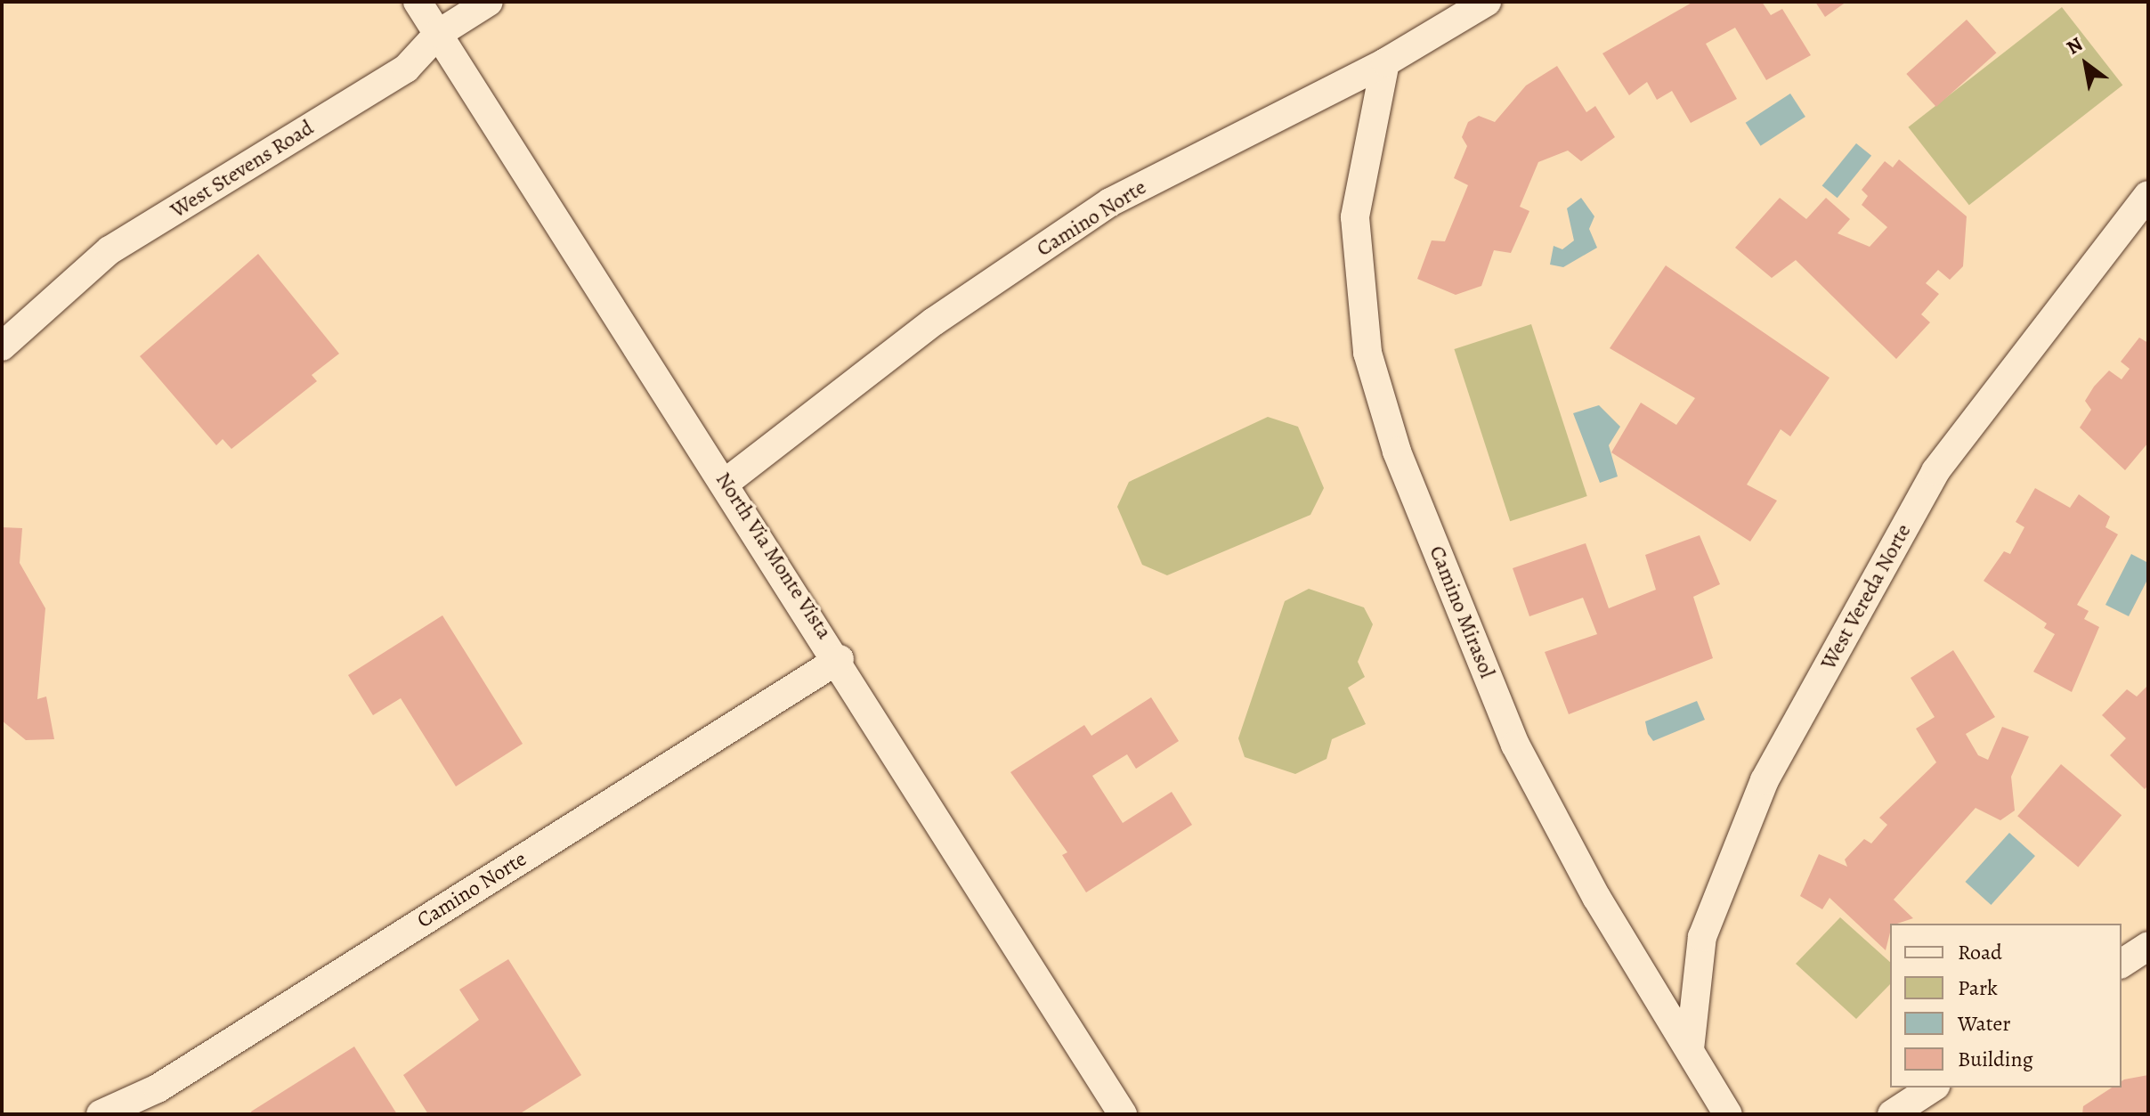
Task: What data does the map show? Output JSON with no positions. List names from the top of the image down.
{
  "streets": {
    "street": [
      "West Stevens Road",
      "Camino Norte",
      "North Via Monte Vista",
      "West Vereda Norte",
      "Camino Mirasol"
    ]
  },
  "crossings": [
    ["West Stevens Road", "North Via Monte Vista"],
    ["Camino Norte", "North Via Monte Vista"],
    ["Camino Norte", "Camino Mirasol"],
    ["West Vereda Norte", "Camino Mirasol"]
  ],
  "legend": [
    "Road",
    "Park",
    "Water",
    "Building"
  ],
  "north": "top left"
}
